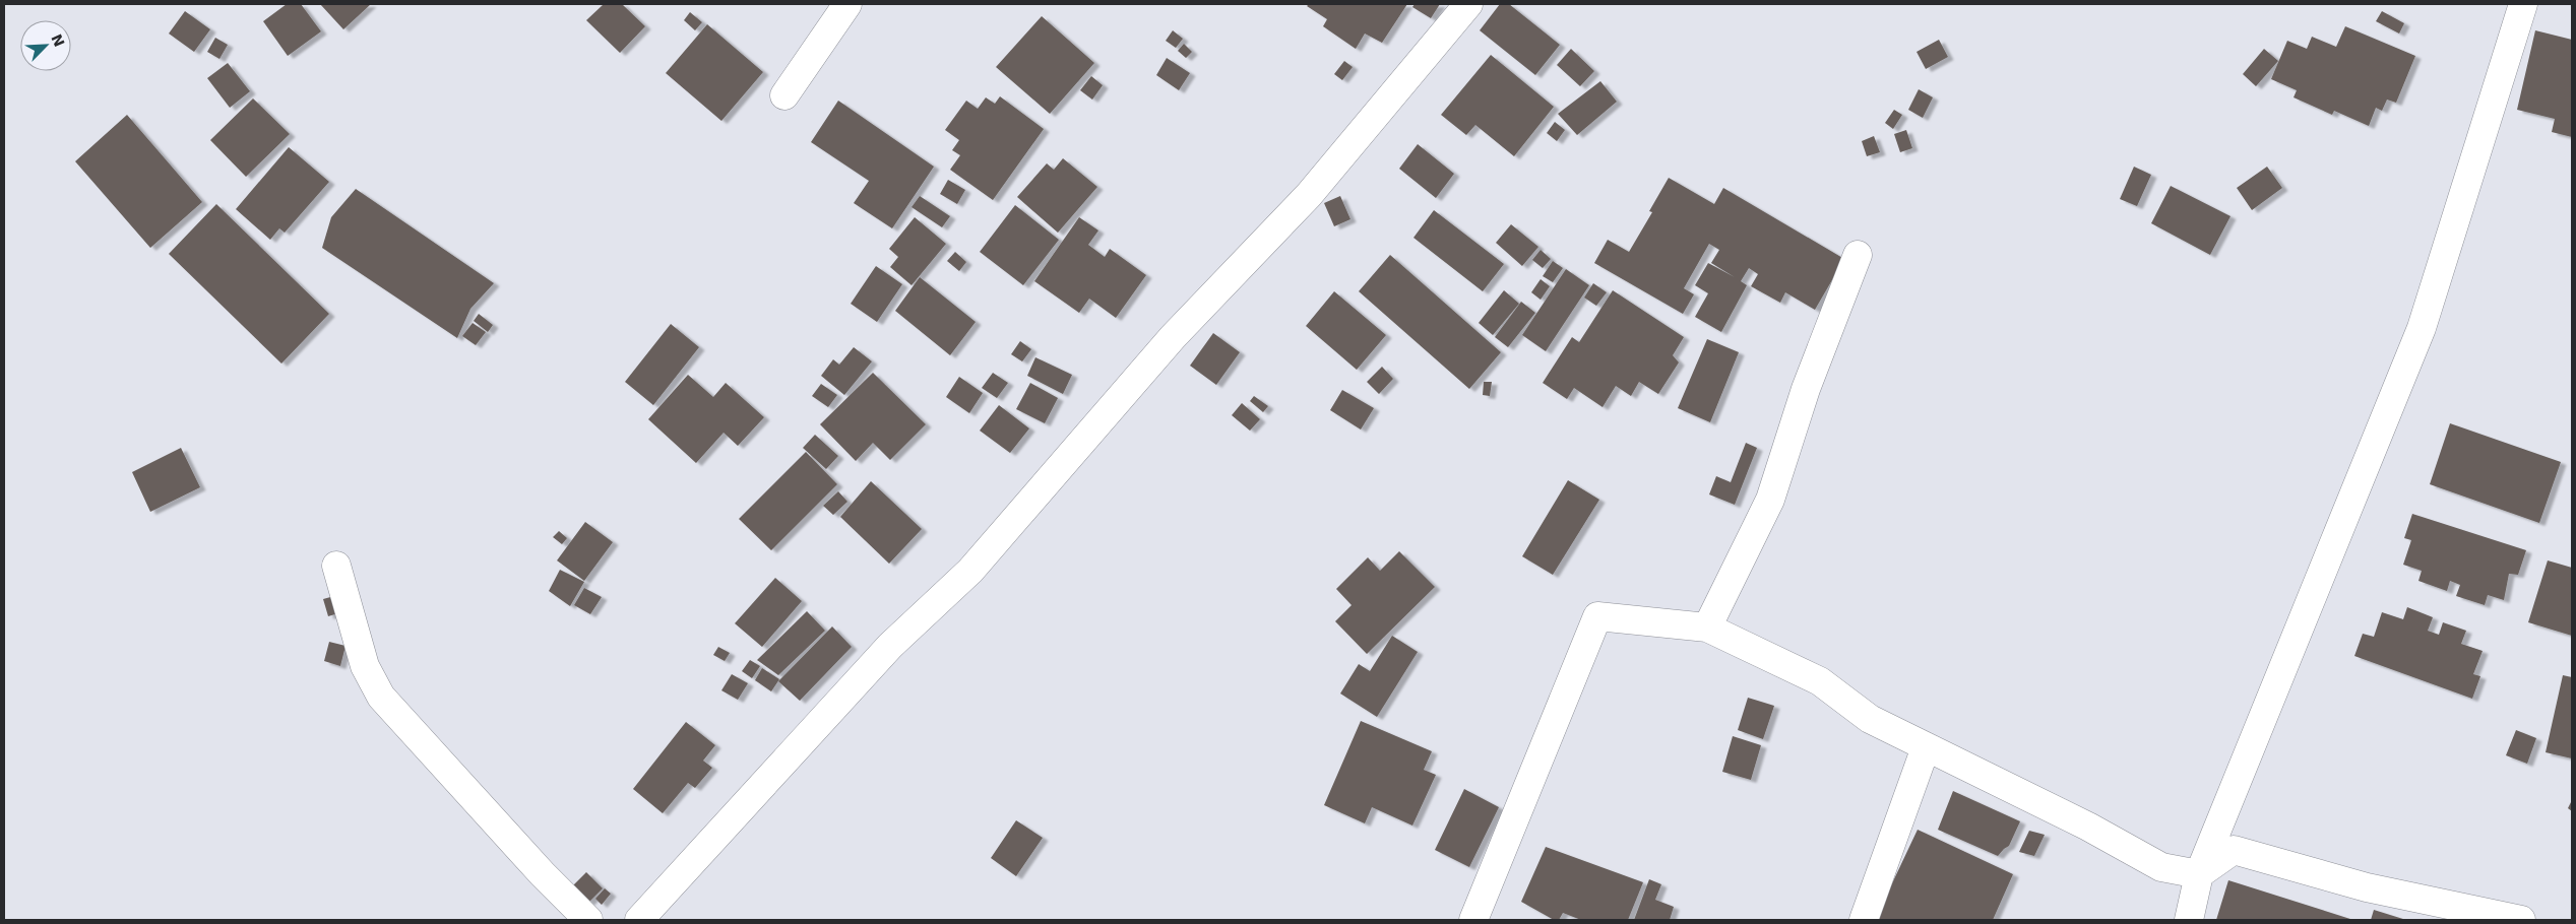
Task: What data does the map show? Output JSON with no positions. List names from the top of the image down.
{
  "north": "top right"
}
